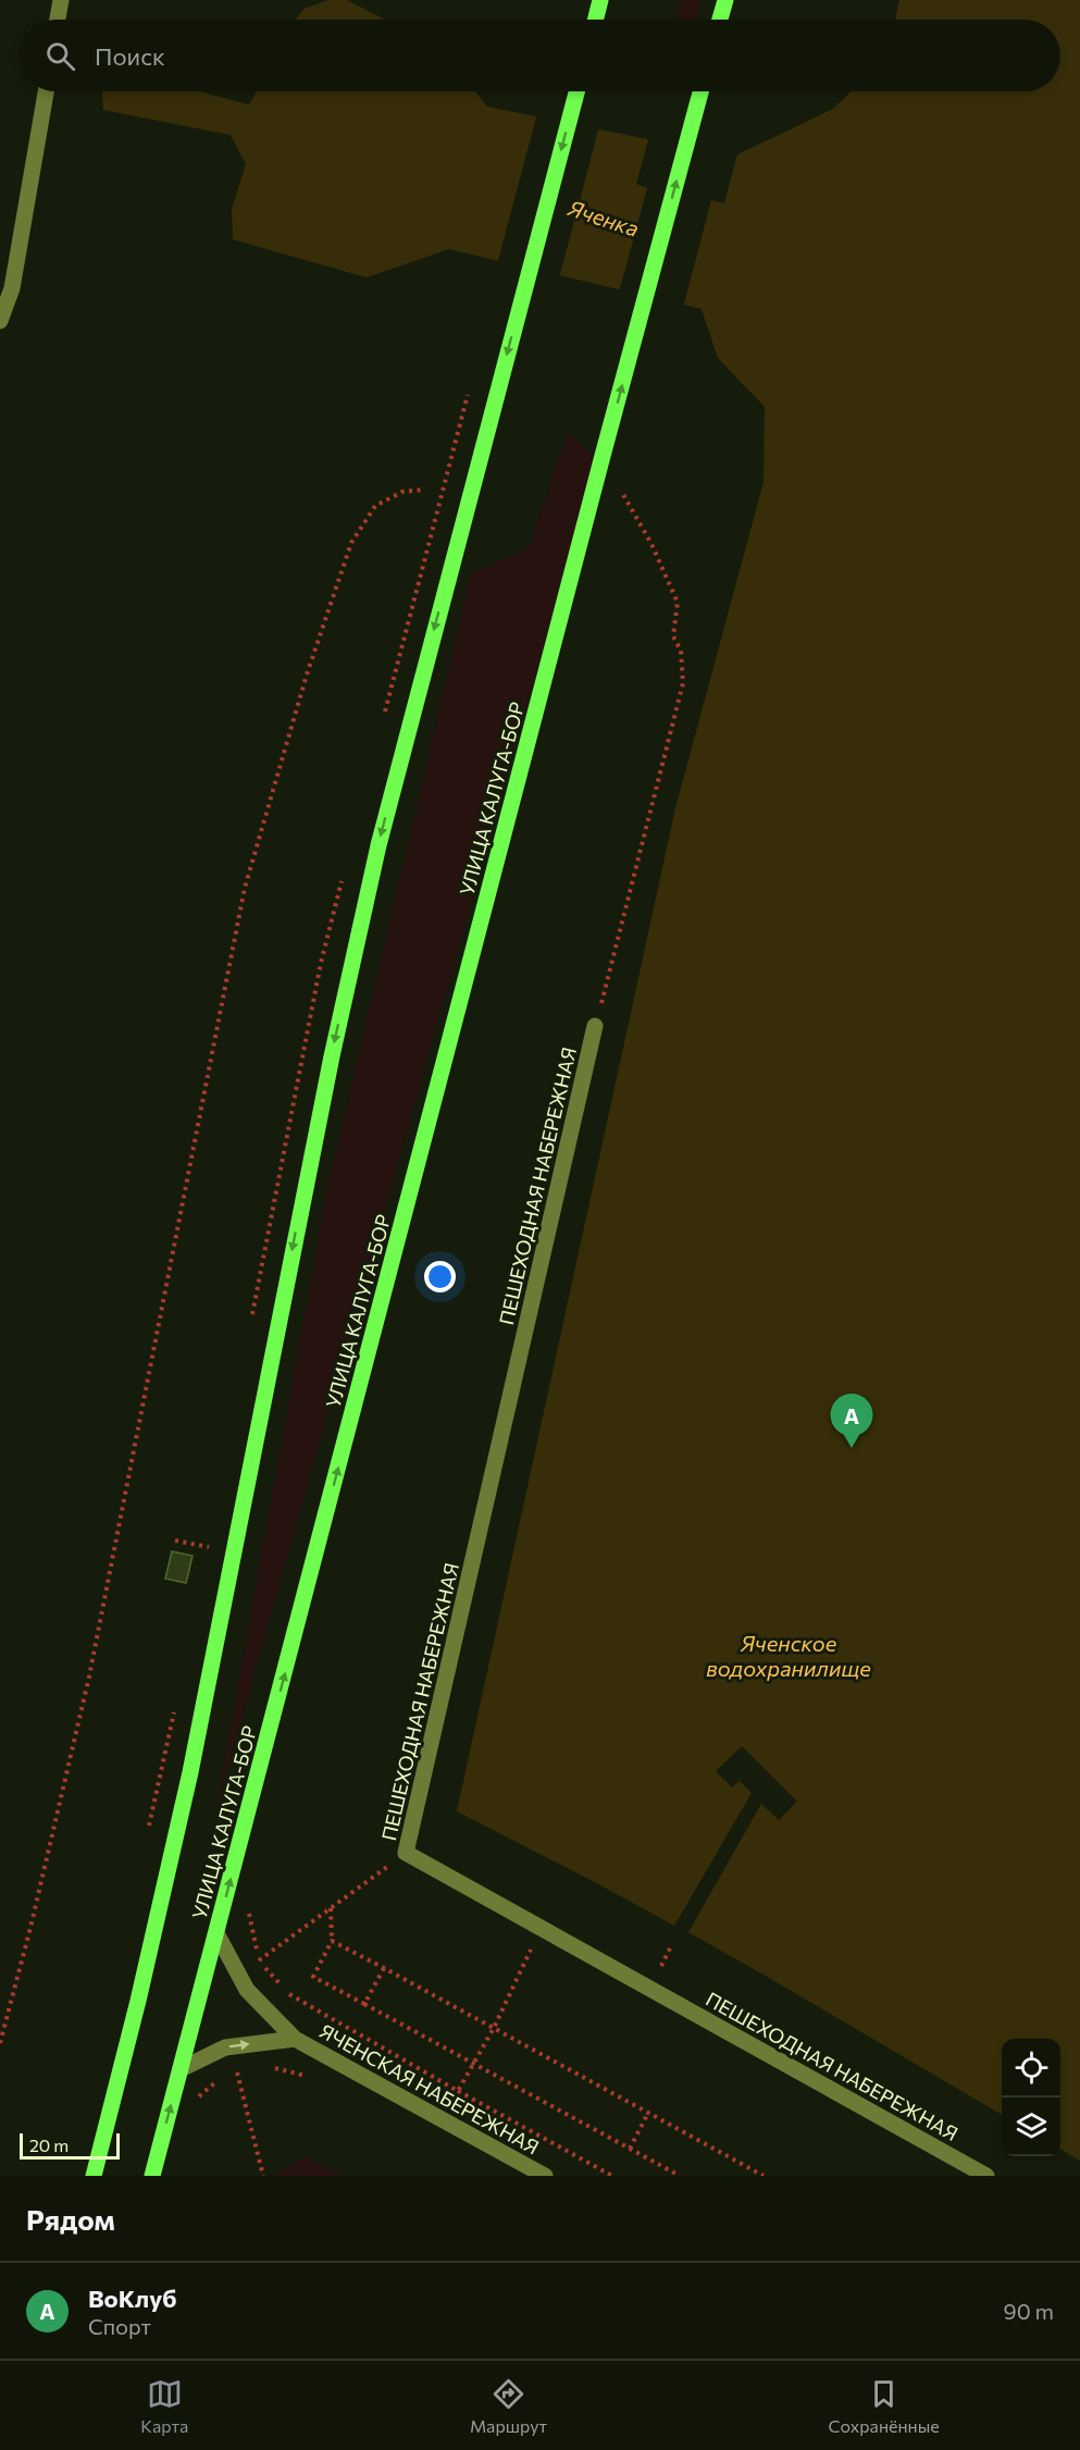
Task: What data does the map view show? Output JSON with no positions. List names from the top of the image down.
{
  "streets": {
    "main road": ["УЛИЦА КАЛУГА-БОР"],
    "street": ["ПЕШЕХОДНАЯ НАБЕРЕЖНАЯ", "ЯЧЕНСКАЯ НАБЕРЕЖНАЯ"]
  },
  "crossings": [
    ["УЛИЦА КАЛУГА-БОР", "ЯЧЕНСКАЯ НАБЕРЕЖНАЯ"]
  ],
  "water": ["Яченка", "Яченское водохранилище"],
  "scale_bar": "20 m",
  "page": {
    "search": "Поиск",
    "pins": "A",
    "scale": "20 m",
    "heading": "Рядом",
    "list": [
      {
        "mark": "A",
        "name": "ВоКлуб",
        "note": "Спорт",
        "value": "90 m"
      }
    ],
    "nav": ["Карта", "Маршрут", "Сохранённые"]
  }
}
